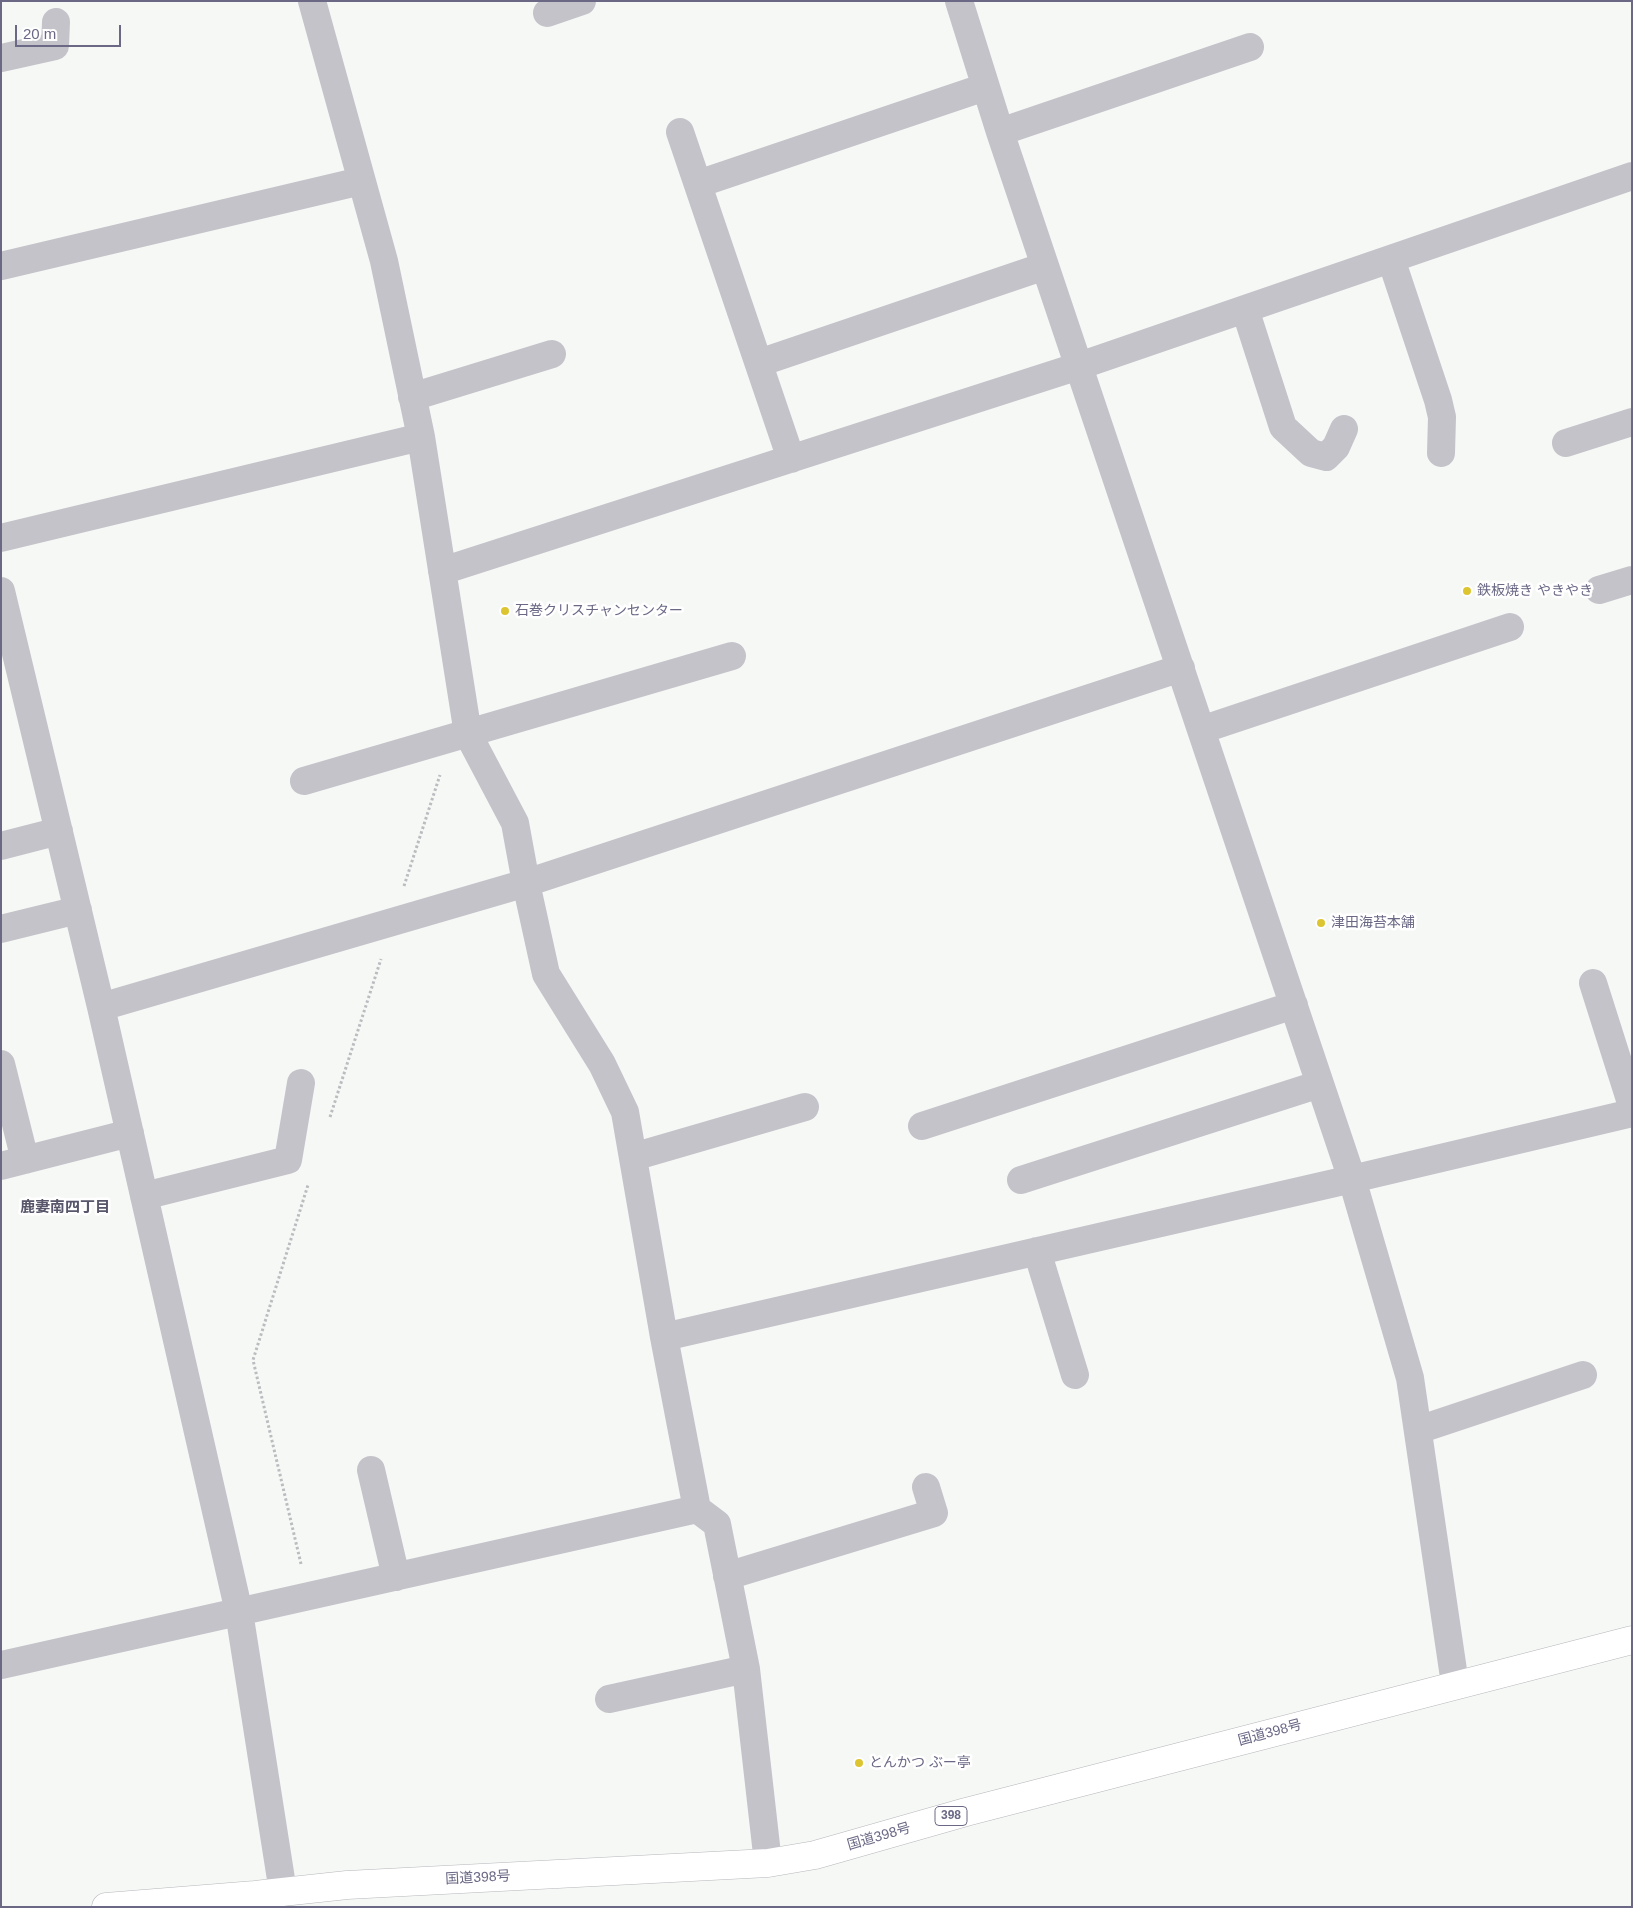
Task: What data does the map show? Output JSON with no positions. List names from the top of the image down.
{
  "streets": {
    "highway": ["国道398号", "398"]
  },
  "districts": ["鹿妻南四丁目"],
  "places": [
    "鉄板焼き やきやき",
    "石巻クリスチャンセンター",
    "津田海苔本舗",
    "とんかつ ぶー亭"
  ],
  "scale_bar": "20 m"
}
